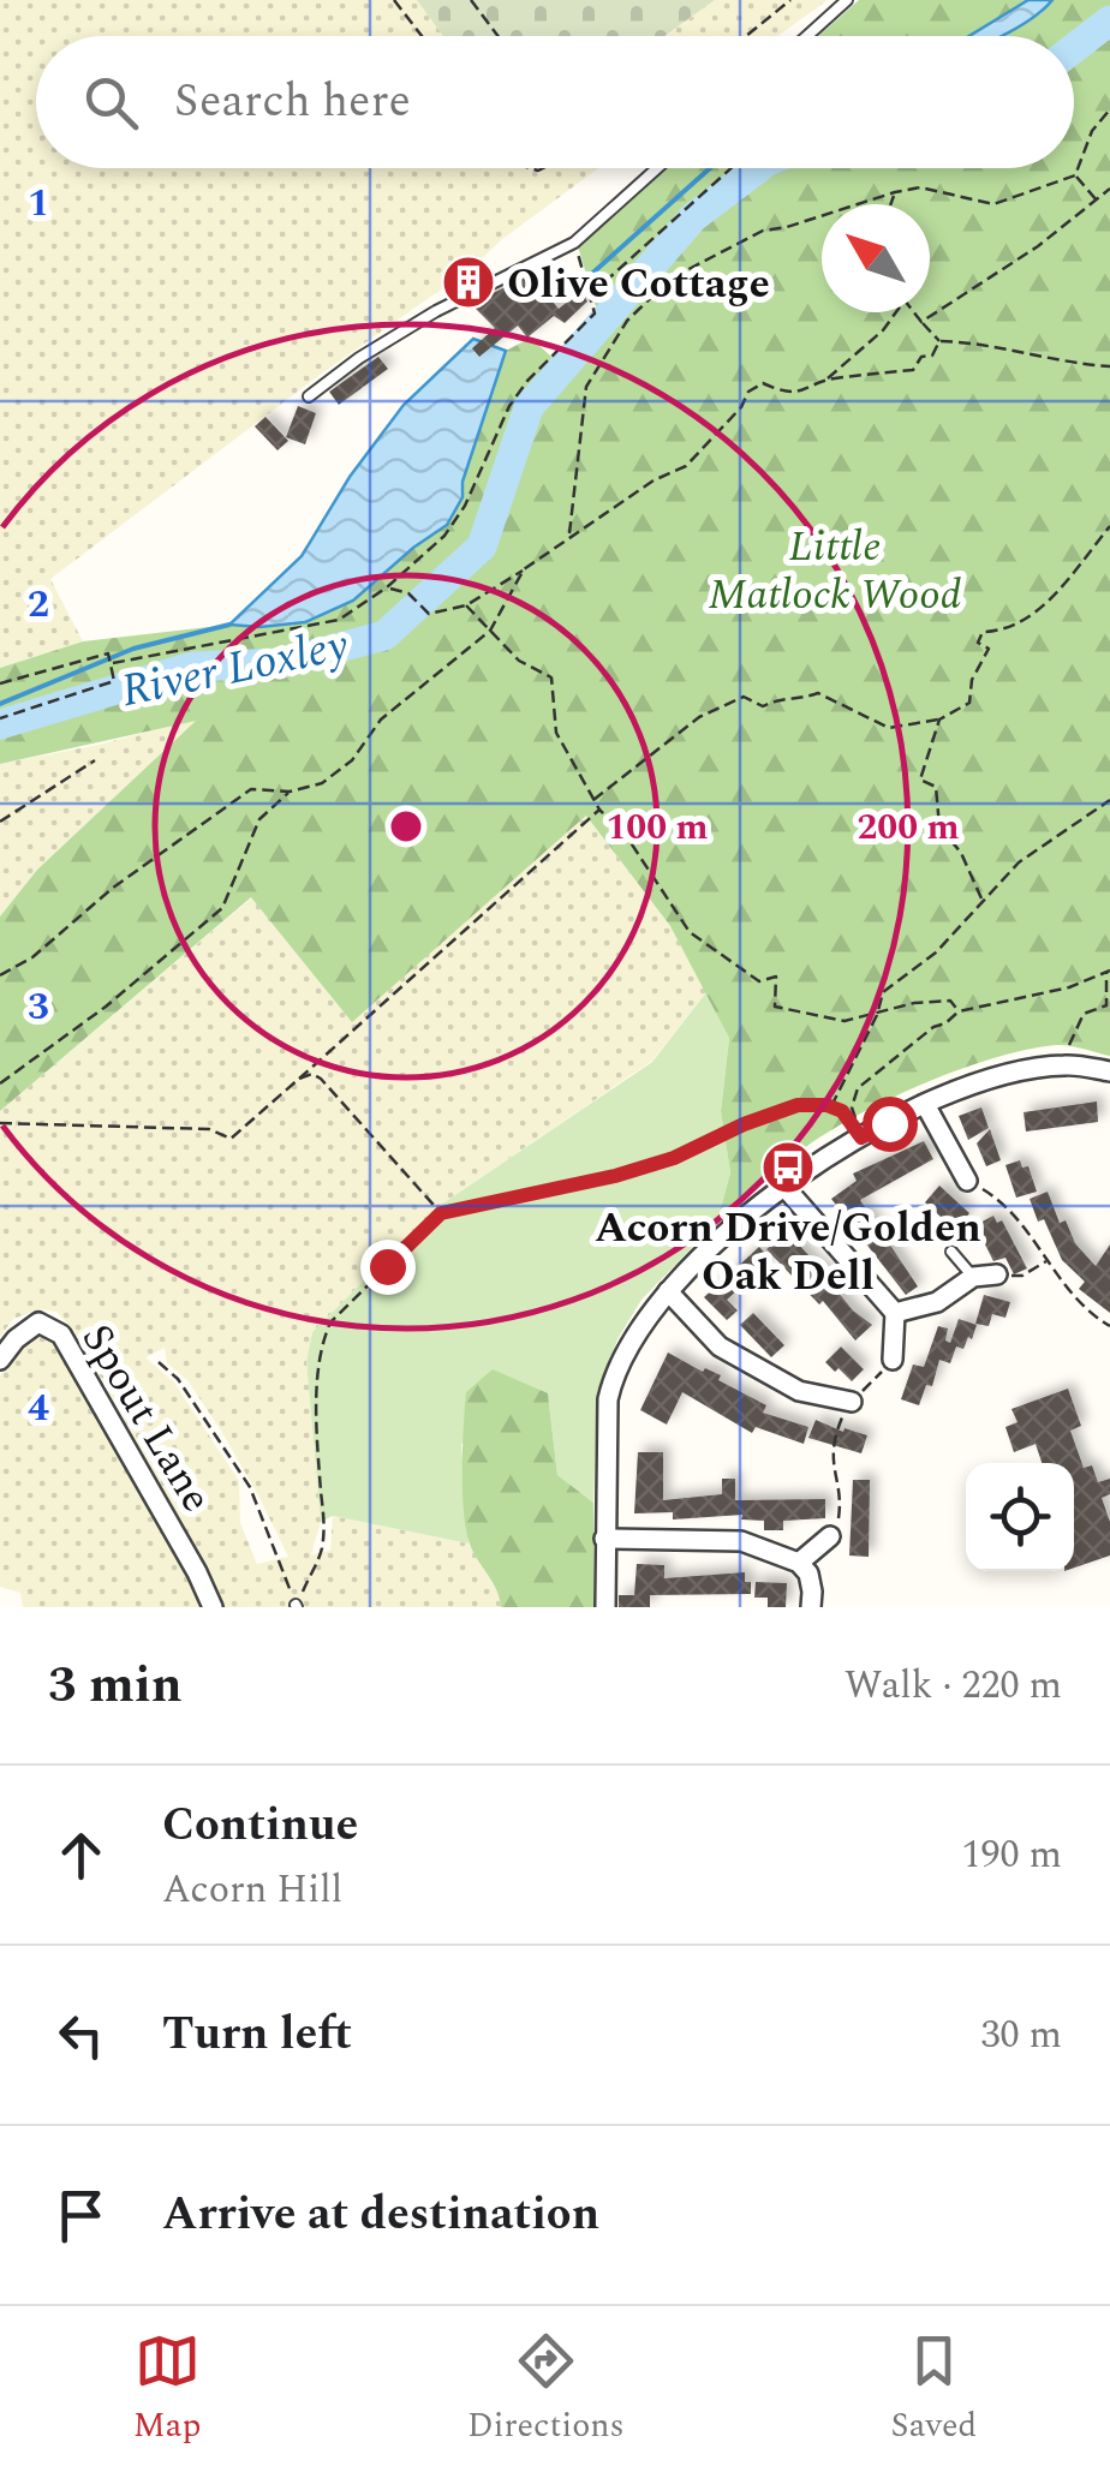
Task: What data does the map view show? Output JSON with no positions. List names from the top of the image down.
{
  "streets": {
    "street": ["Spout Lane"]
  },
  "water": ["River Loxley"],
  "parks": ["Little Matlock Wood"],
  "places": {
    "building": ["Olive Cottage"],
    "bus stop": ["Acorn Drive/Golden Oak Dell"]
  },
  "north": "top left",
  "page": {
    "search": "Search here",
    "heading": ["3 min", "Walk · 220 m"],
    "list": [
      ["Continue", "Acorn Hill", "190 m"],
      ["Turn left", "30 m"],
      "Arrive at destination"
    ],
    "nav": ["Map", "Directions", "Saved"]
  },
  "grid": {
    "rows": [
      "1",
      "2",
      "3",
      "4"
    ]
  },
  "rings": ["100 m", "200 m"]
}
